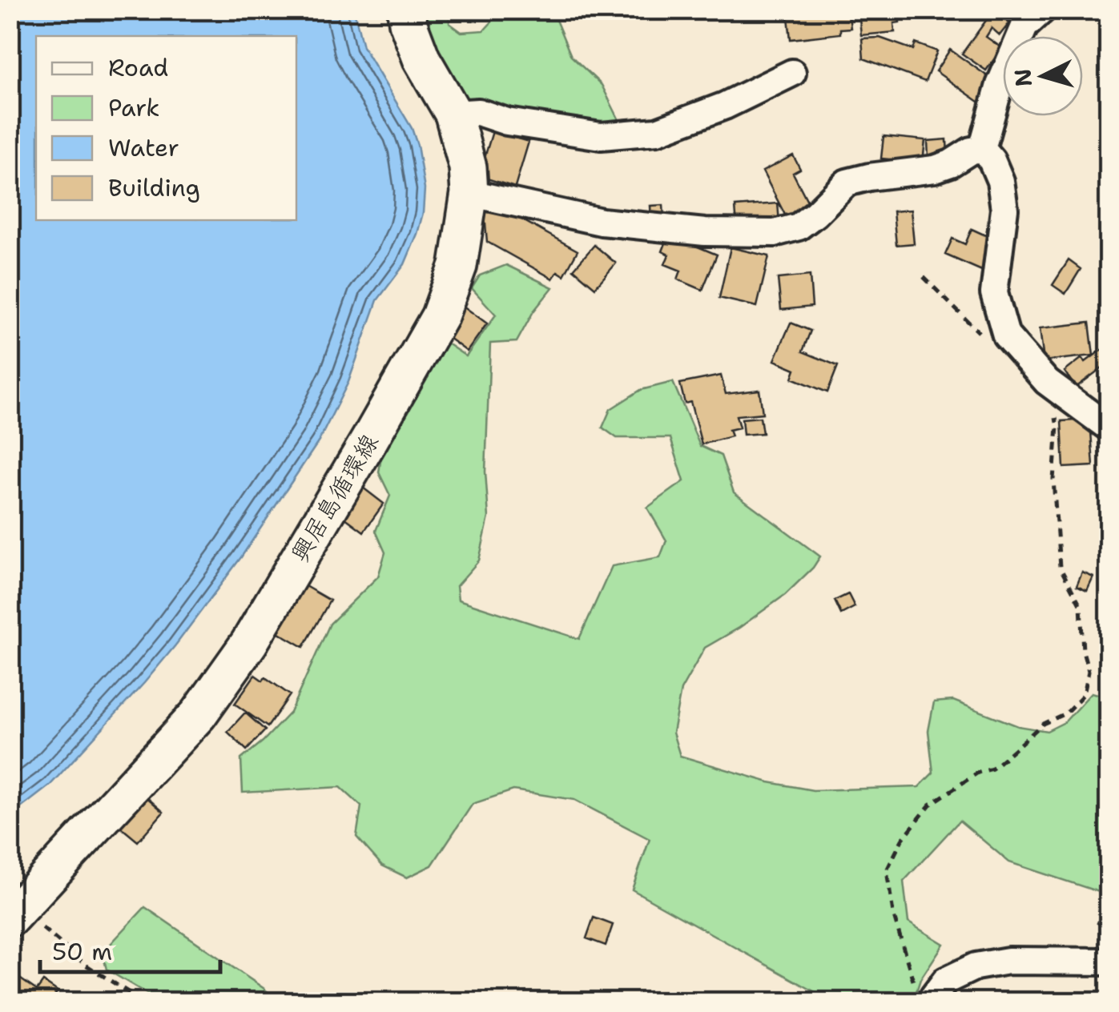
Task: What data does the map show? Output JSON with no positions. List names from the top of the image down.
{
  "streets": {
    "main road": ["興居島循環線"]
  },
  "legend": [
    "Road",
    "Park",
    "Water",
    "Building"
  ],
  "scale_bar": "50 m",
  "north": "left"
}
